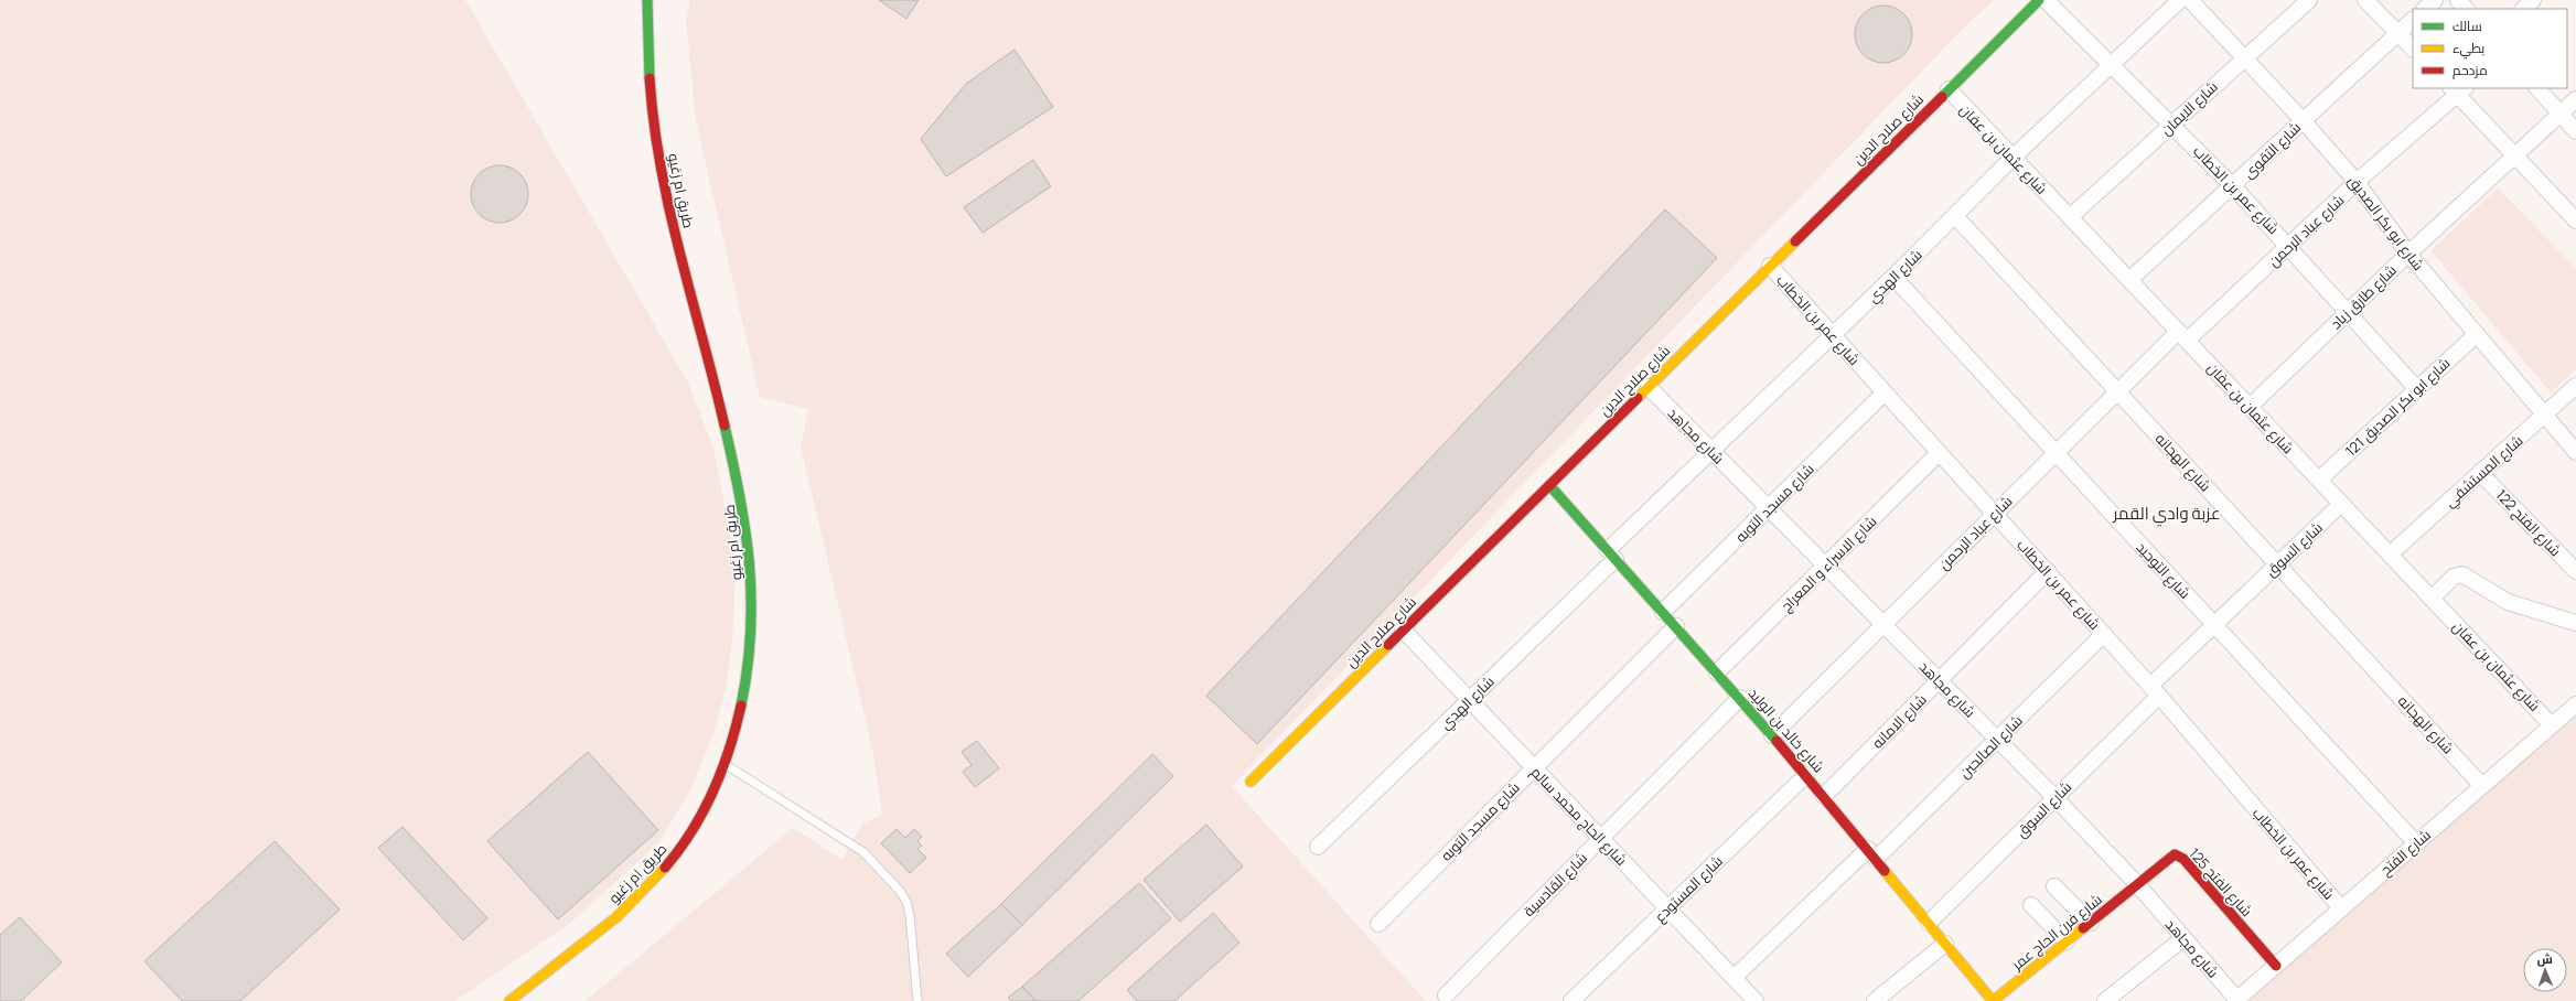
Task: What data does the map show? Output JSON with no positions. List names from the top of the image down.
{
  "streets": {
    "street": [
      "شارع الايمان",
      "شارع صلاح الدين",
      "شارع عثمان بن عفان",
      "شارع التقوى",
      "شارع عمر بن الخطاب",
      "طريق ام زغيو",
      "شارع ابو بكر الصديق",
      "شارع عباد الرحمن",
      "شارع الهدي",
      "شارع طارق زياد",
      "شارع ابو بكر الصديق 121",
      "شارع مجاهد",
      "شارع الهجانه",
      "شارع المستشفي",
      "شارع مسجد التوبه",
      "شارع الفتح 122",
      "شارع السوق",
      "شارع الاسراء و المعراج",
      "شارع التوحيد",
      "شارع الامانه",
      "شارع خالد بن الوليد",
      "شارع الصالحين",
      "شارع الحاج محمد سالم",
      "شارع الفتح",
      "شارع الفتح 125",
      "شارع القادسية",
      "شارع المستودع",
      "شارع فرن الحاج عمر"
    ]
  },
  "crossings": [
    ["شارع الايمان", "شارع عثمان بن عفان"],
    ["شارع الايمان", "شارع عمر بن الخطاب"],
    ["شارع الايمان", "شارع ابو بكر الصديق"],
    ["شارع صلاح الدين", "شارع عثمان بن عفان"],
    ["شارع صلاح الدين", "شارع عمر بن الخطاب"],
    ["شارع صلاح الدين", "شارع مجاهد"],
    ["شارع صلاح الدين", "شارع خالد بن الوليد"],
    ["شارع صلاح الدين", "شارع الحاج محمد سالم"],
    ["شارع عثمان بن عفان", "شارع التقوى"],
    ["شارع عثمان بن عفان", "شارع عباد الرحمن"],
    ["شارع عثمان بن عفان", "شارع الهدي"],
    ["شارع عثمان بن عفان", "شارع طارق زياد"],
    ["شارع عثمان بن عفان", "شارع ابو بكر الصديق 121"],
    ["شارع عثمان بن عفان", "شارع المستشفي"],
    ["شارع عثمان بن عفان", "شارع السوق"],
    ["شارع عثمان بن عفان", "شارع الفتح"],
    ["شارع التقوى", "شارع عمر بن الخطاب"],
    ["شارع التقوى", "شارع ابو بكر الصديق"],
    ["شارع عمر بن الخطاب", "شارع عباد الرحمن"],
    ["شارع عمر بن الخطاب", "شارع الهدي"],
    ["شارع عمر بن الخطاب", "شارع طارق زياد"],
    ["شارع عمر بن الخطاب", "شارع ابو بكر الصديق 121"],
    ["شارع عمر بن الخطاب", "شارع مسجد التوبه"],
    ["شارع عمر بن الخطاب", "شارع السوق"],
    ["شارع عمر بن الخطاب", "شارع الاسراء و المعراج"],
    ["شارع عمر بن الخطاب", "شارع الامانه"],
    ["شارع عمر بن الخطاب", "شارع الصالحين"],
    ["شارع عمر بن الخطاب", "شارع الفتح"],
    ["شارع ابو بكر الصديق", "شارع عباد الرحمن"],
    ["شارع ابو بكر الصديق", "شارع طارق زياد"],
    ["شارع ابو بكر الصديق", "شارع ابو بكر الصديق 121"],
    ["شارع ابو بكر الصديق", "شارع المستشفي"],
    ["شارع عباد الرحمن", "شارع مجاهد"],
    ["شارع عباد الرحمن", "شارع الهجانه"],
    ["شارع عباد الرحمن", "شارع التوحيد"],
    ["شارع عباد الرحمن", "شارع خالد بن الوليد"],
    ["شارع الهدي", "شارع مجاهد"],
    ["شارع الهدي", "شارع الهجانه"],
    ["شارع الهدي", "شارع التوحيد"],
    ["شارع الهدي", "شارع خالد بن الوليد"],
    ["شارع الهدي", "شارع الحاج محمد سالم"],
    ["شارع مجاهد", "شارع مسجد التوبه"],
    ["شارع مجاهد", "شارع السوق"],
    ["شارع مجاهد", "شارع الاسراء و المعراج"],
    ["شارع مجاهد", "شارع الامانه"],
    ["شارع مجاهد", "شارع الصالحين"],
    ["شارع مجاهد", "شارع الفتح"],
    ["شارع مجاهد", "شارع الفتح 125"],
    ["شارع مجاهد", "شارع فرن الحاج عمر"],
    ["شارع الهجانه", "شارع السوق"],
    ["شارع الهجانه", "شارع الفتح"],
    ["شارع المستشفي", "شارع الفتح 122"],
    ["شارع مسجد التوبه", "شارع خالد بن الوليد"],
    ["شارع مسجد التوبه", "شارع الحاج محمد سالم"],
    ["شارع السوق", "شارع التوحيد"],
    ["شارع السوق", "شارع خالد بن الوليد"],
    ["شارع الاسراء و المعراج", "شارع خالد بن الوليد"],
    ["شارع التوحيد", "شارع الفتح"],
    ["شارع الامانه", "شارع خالد بن الوليد"],
    ["شارع خالد بن الوليد", "شارع الصالحين"],
    ["شارع خالد بن الوليد", "شارع القادسية"],
    ["شارع خالد بن الوليد", "شارع المستودع"],
    ["شارع خالد بن الوليد", "شارع فرن الحاج عمر"],
    ["شارع الصالحين", "شارع الحاج محمد سالم"],
    ["شارع الحاج محمد سالم", "شارع القادسية"],
    ["شارع الحاج محمد سالم", "شارع المستودع"],
    ["شارع الفتح", "شارع الفتح 125"],
    ["شارع الفتح 125", "شارع فرن الحاج عمر"]
  ],
  "districts": ["عزبة وادي القمر"],
  "legend": ["سالك", "بطيء", "مزدحم"],
  "north": "top"
}
